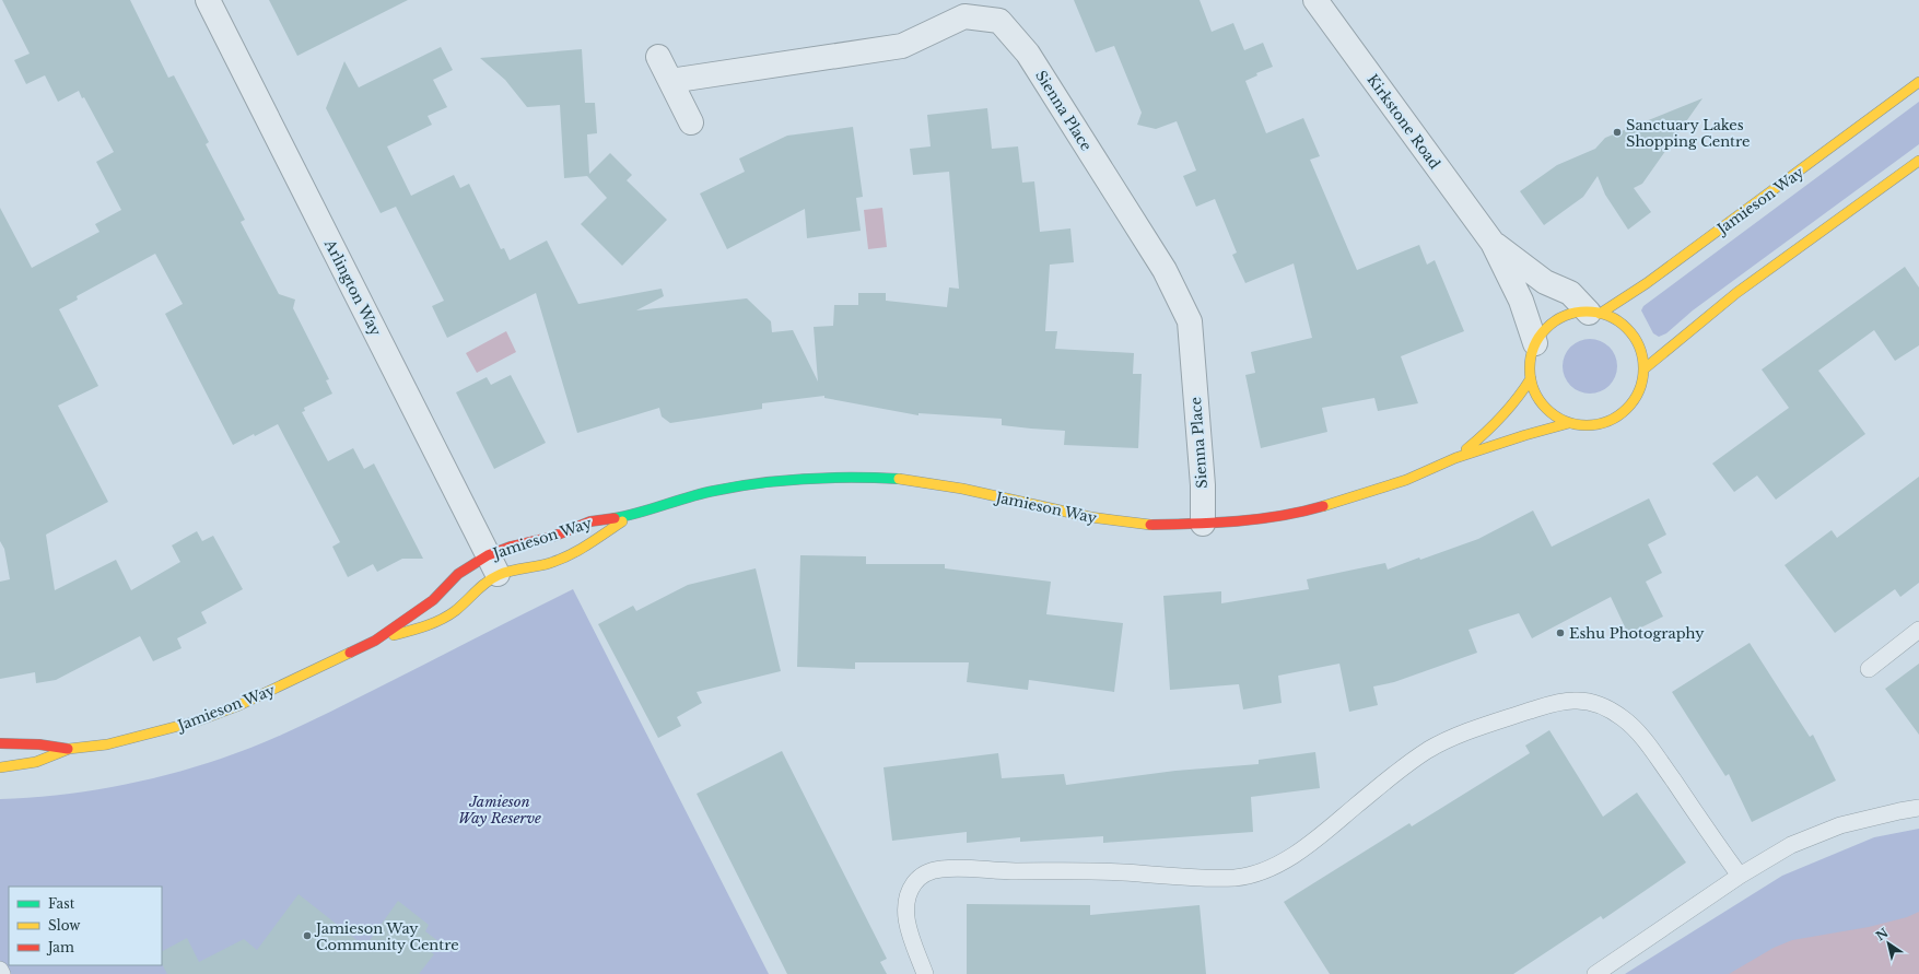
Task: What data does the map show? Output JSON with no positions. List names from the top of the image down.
{
  "streets": {
    "street": [
      "Sienna Place",
      "Kirkstone Road",
      "Jamieson Way",
      "Arlington Way"
    ]
  },
  "crossings": [
    ["Sienna Place", "Jamieson Way"],
    ["Kirkstone Road", "Jamieson Way"],
    ["Jamieson Way", "Arlington Way"]
  ],
  "parks": ["Jamieson Way Reserve"],
  "places": ["Sanctuary Lakes Shopping Centre", "Eshu Photography", "Jamieson Way Community Centre"],
  "legend": ["Fast", "Slow", "Jam"],
  "north": "top left"
}
